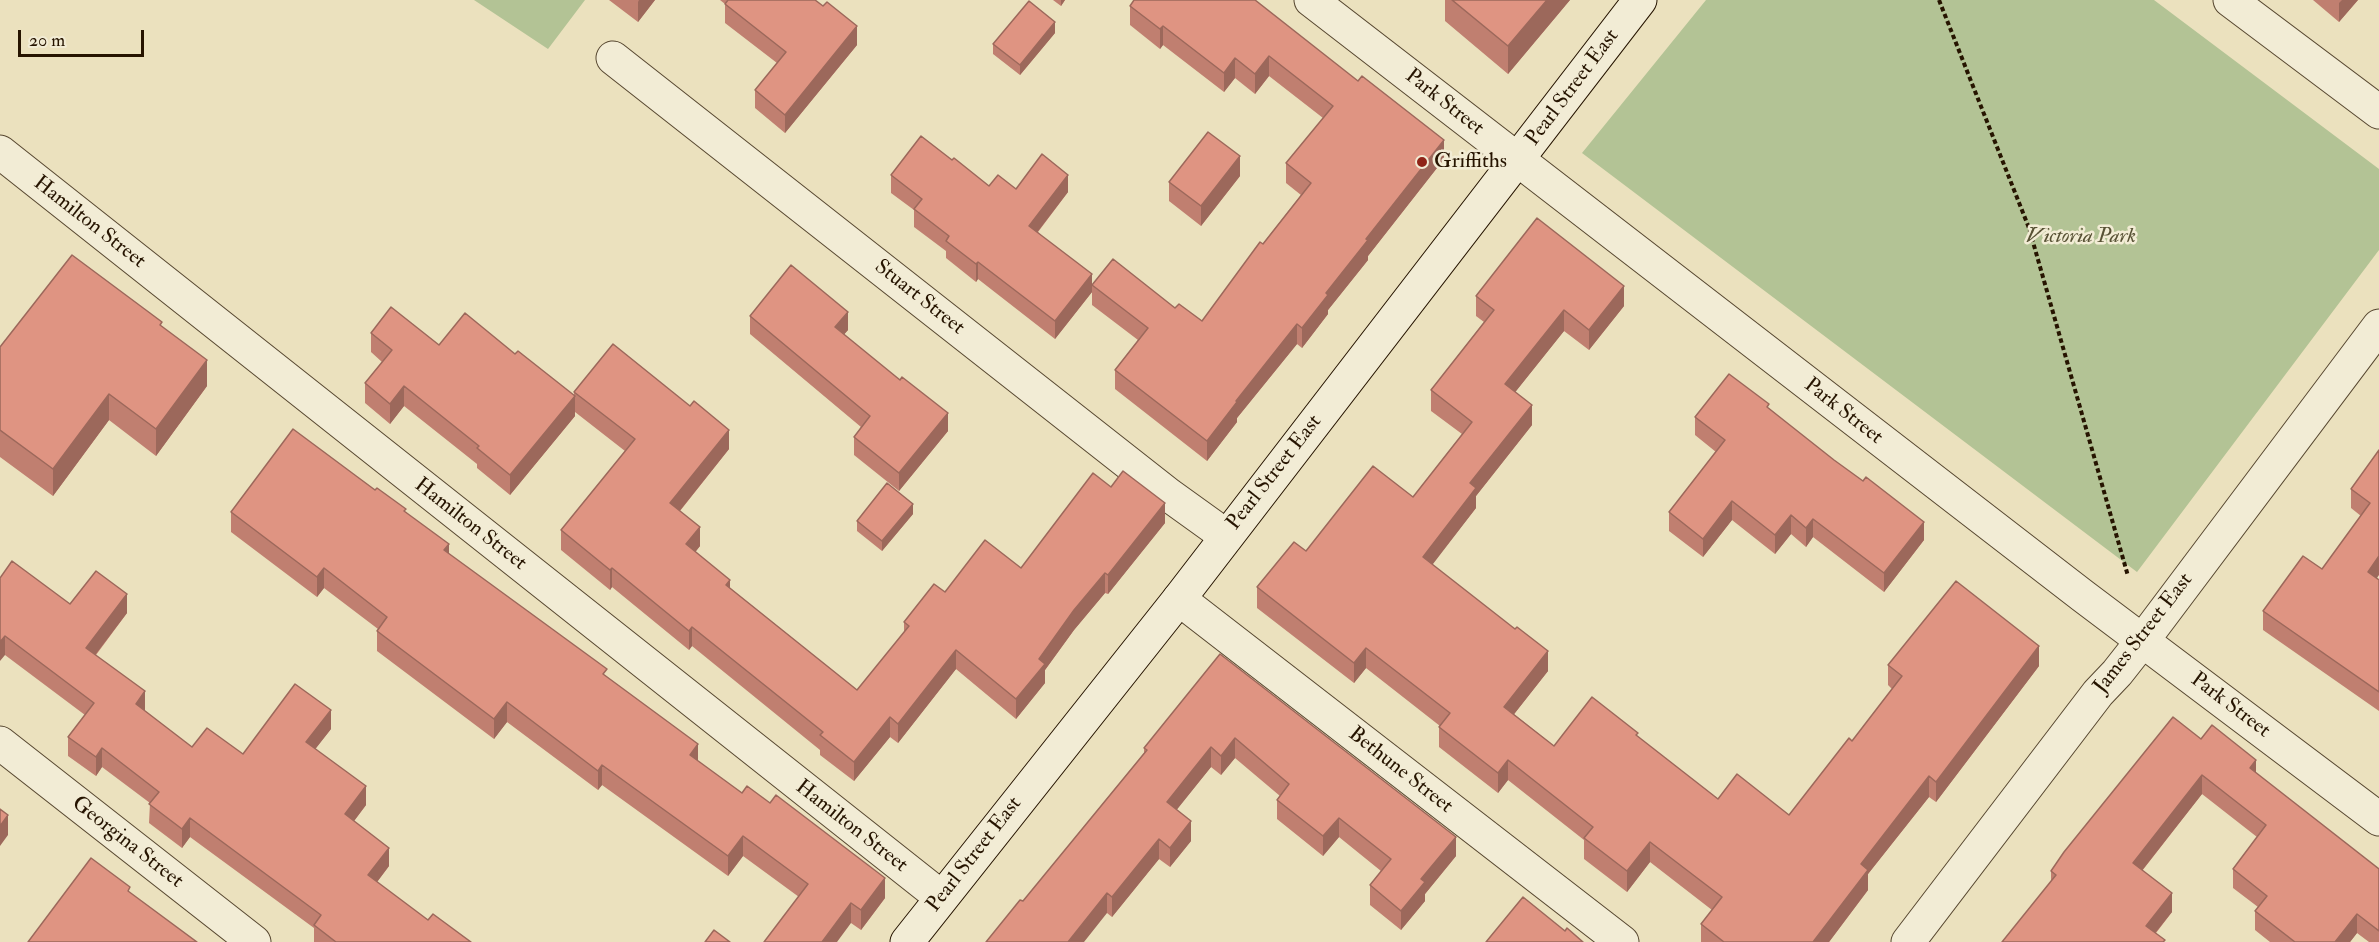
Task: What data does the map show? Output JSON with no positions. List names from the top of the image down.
{
  "streets": {
    "street": [
      "Pearl Street East",
      "Park Street",
      "Hamilton Street",
      "Stuart Street",
      "James Street East",
      "Bethune Street",
      "Georgina Street"
    ]
  },
  "crossings": [
    ["Pearl Street East", "Park Street"],
    ["Pearl Street East", "Hamilton Street"],
    ["Pearl Street East", "Stuart Street"],
    ["Pearl Street East", "Bethune Street"],
    ["Park Street", "James Street East"]
  ],
  "parks": ["Victoria Park"],
  "places": ["Griffiths"],
  "scale_bar": "20 m"
}
